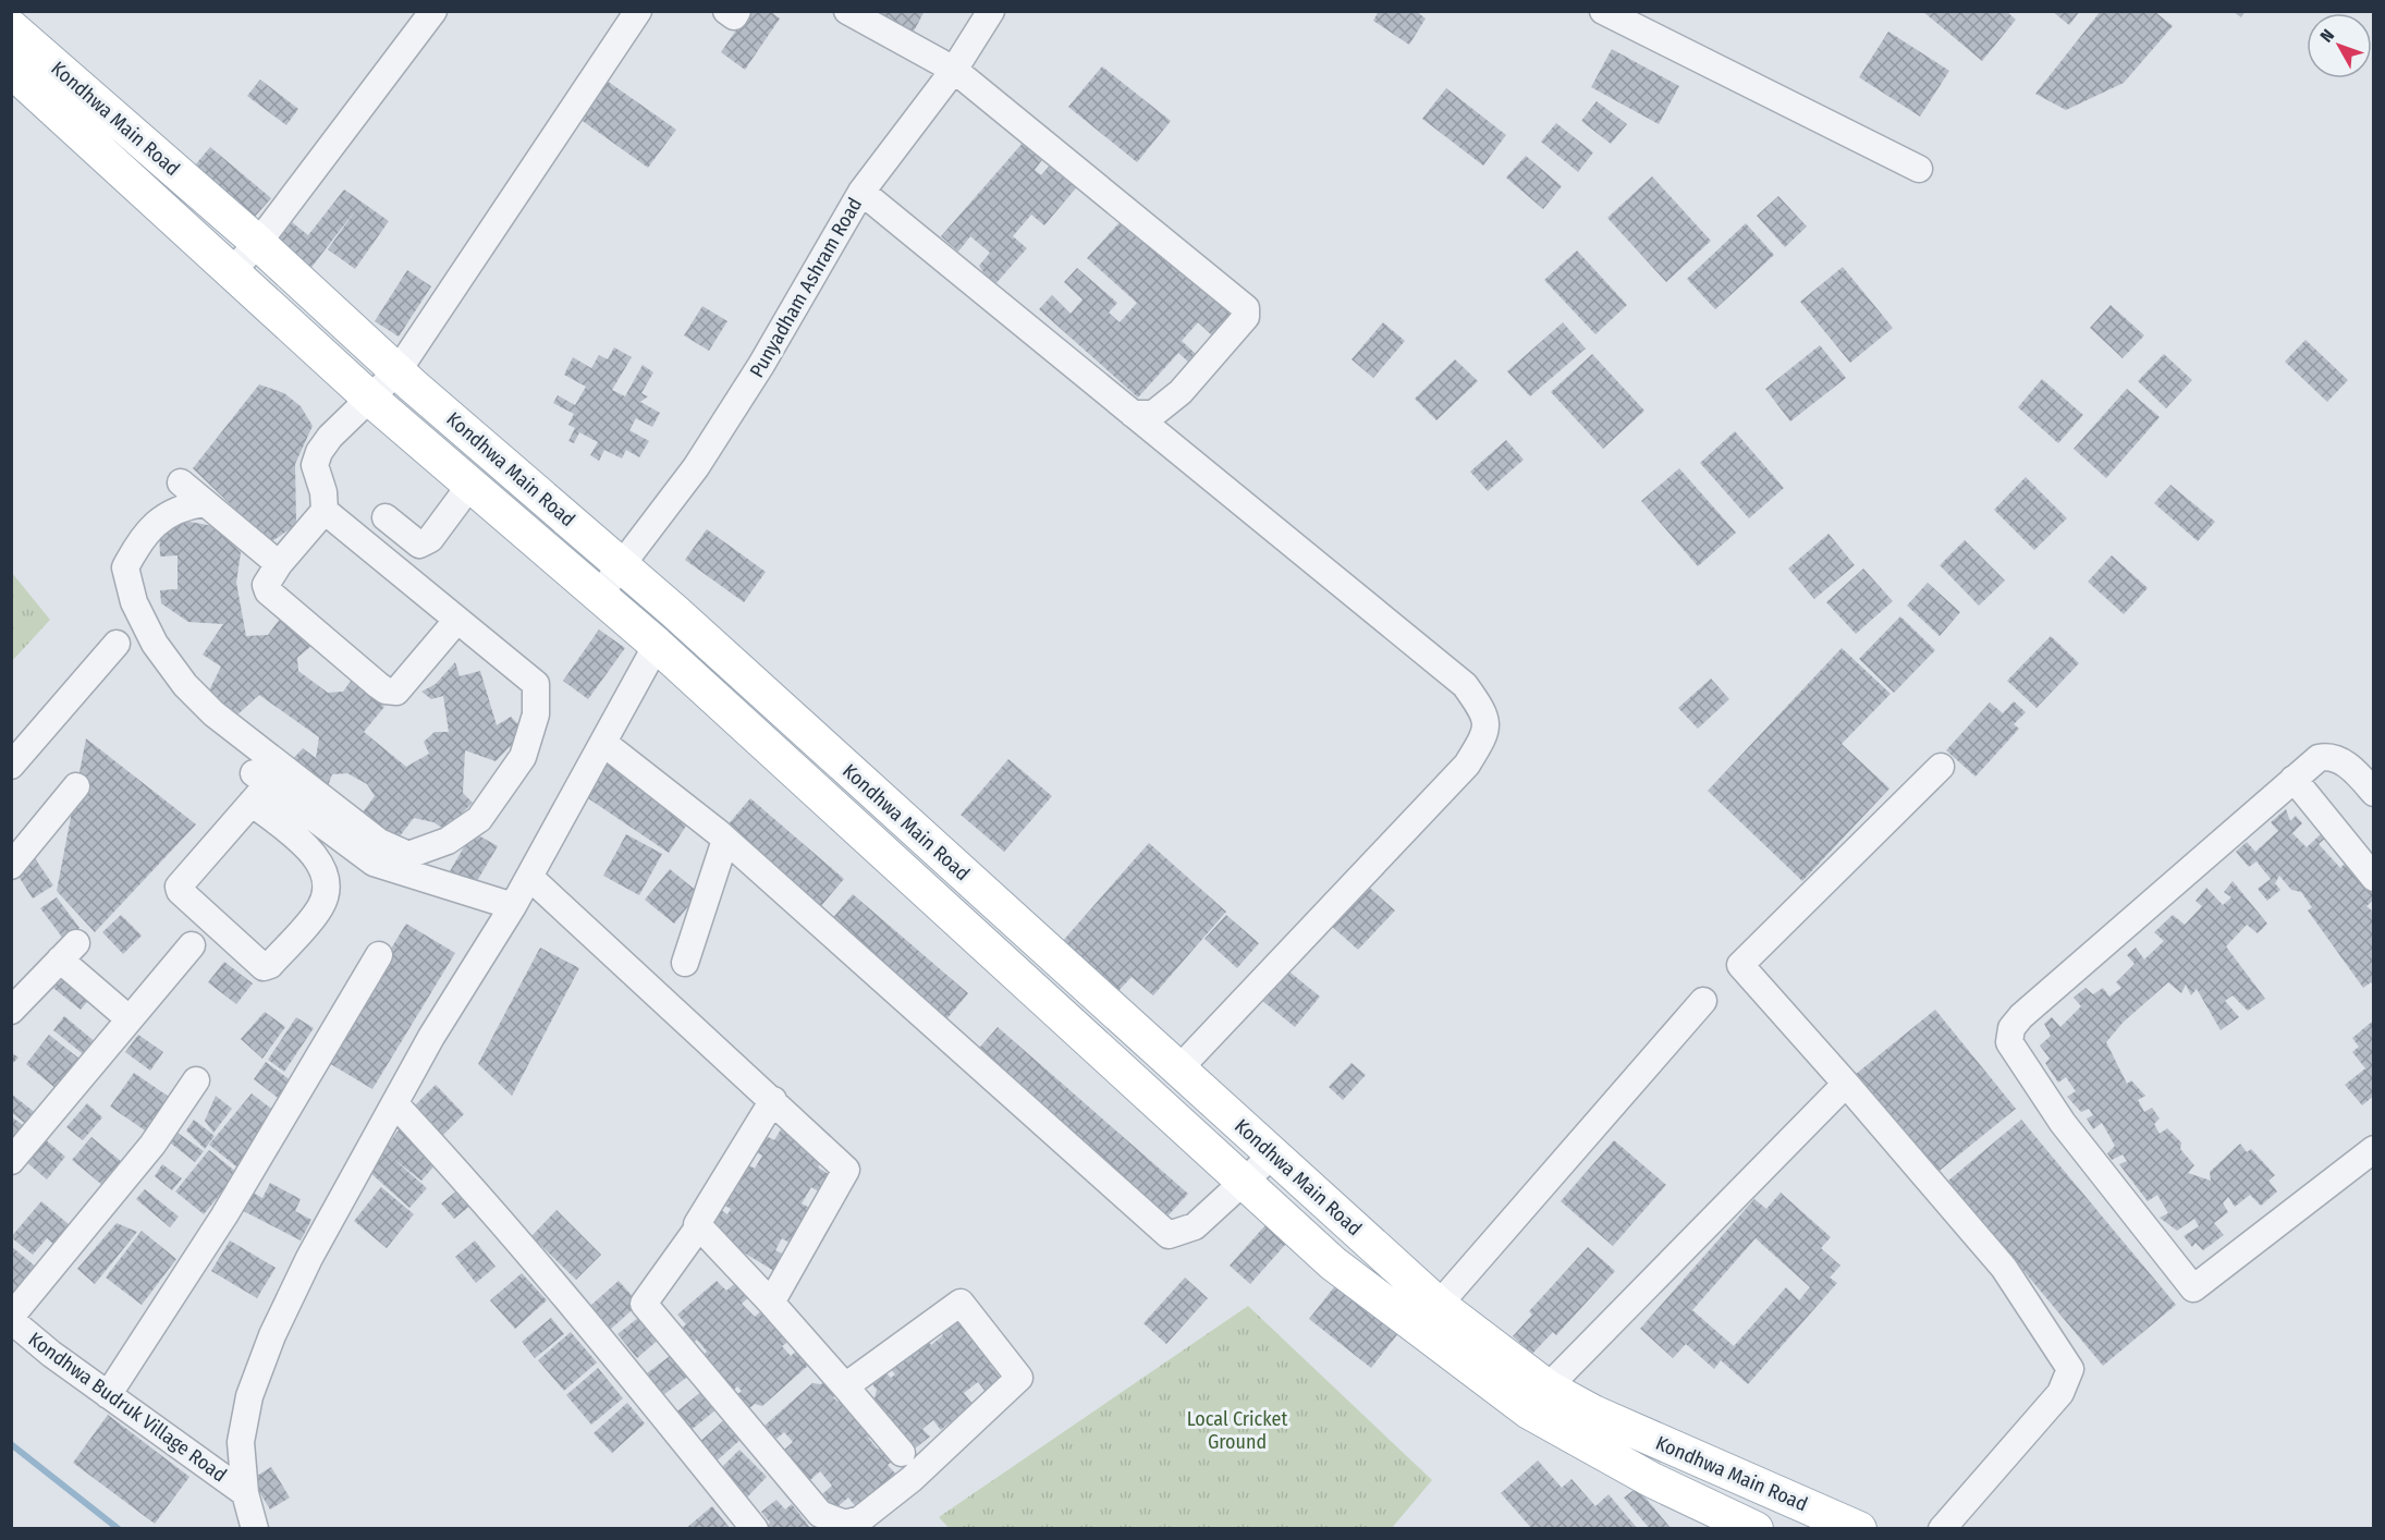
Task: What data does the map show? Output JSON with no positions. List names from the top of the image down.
{
  "streets": {
    "main road": ["Kondhwa Main Road"],
    "street": ["Punyadham Ashram Road", "Kondhwa Budruk Village Road"]
  },
  "crossings": [
    ["Kondhwa Main Road", "Punyadham Ashram Road"]
  ],
  "parks": ["Local Cricket Ground"],
  "north": "top left"
}
